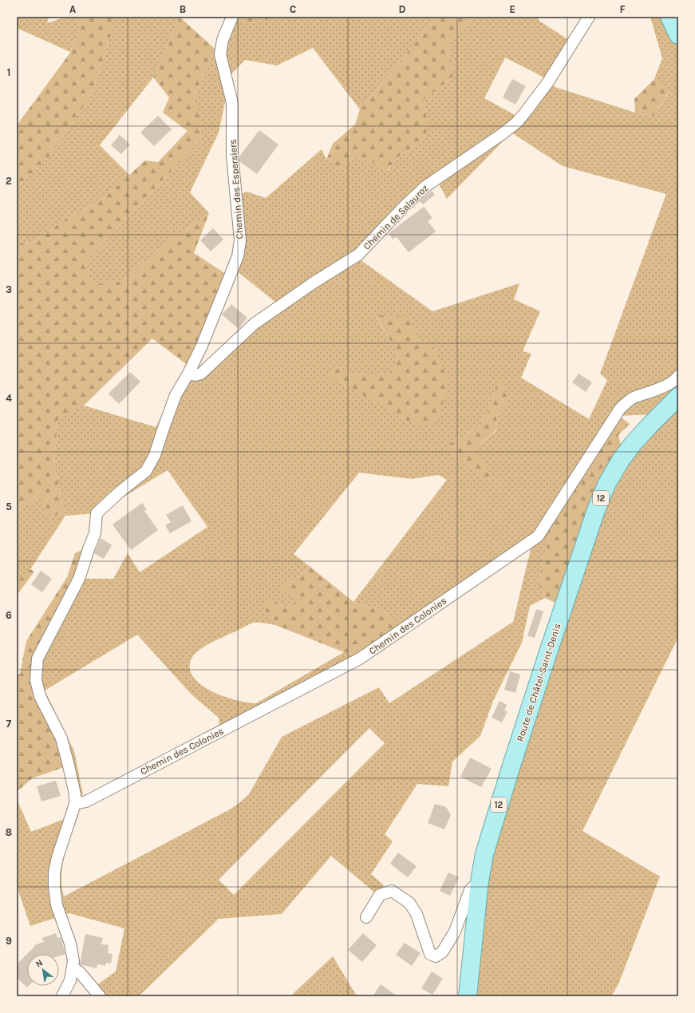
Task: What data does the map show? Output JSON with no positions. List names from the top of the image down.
{
  "streets": {
    "main road": ["12", "Route de Châtel-Saint-Denis"],
    "street": ["Chemin des Espersiers", "Chemin de Salauroz", "Chemin des Colonies"]
  },
  "crossings": [
    ["Chemin des Espersiers", "Chemin de Salauroz"],
    ["Chemin des Espersiers", "Chemin des Colonies"]
  ],
  "north": "top left",
  "grid": {
    "columns": [
      "A",
      "B",
      "C",
      "D",
      "E",
      "F"
    ],
    "rows": [
      "1",
      "2",
      "3",
      "4",
      "5",
      "6",
      "7",
      "8",
      "9"
    ]
  }
}
